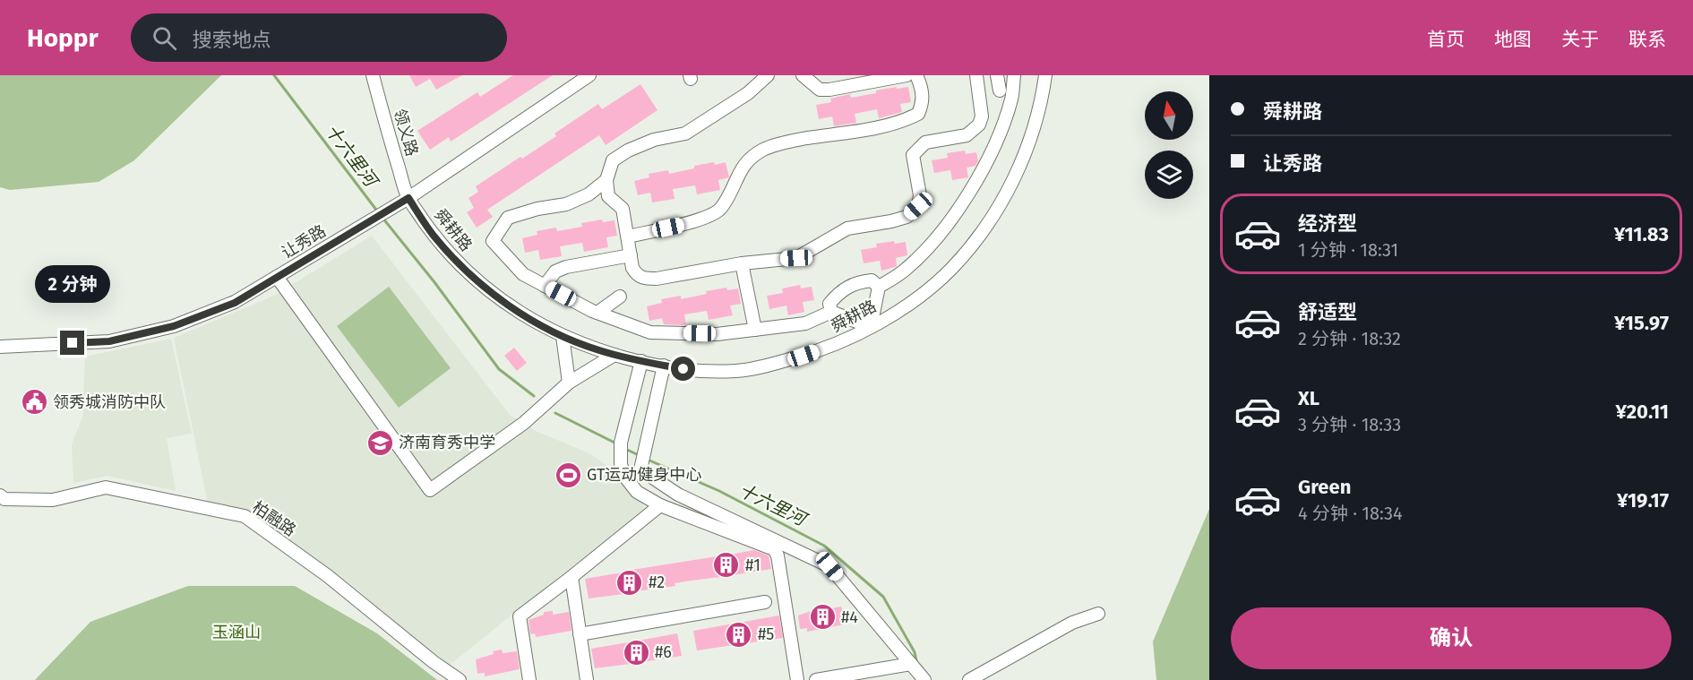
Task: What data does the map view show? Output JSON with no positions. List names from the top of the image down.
{
  "streets": {
    "street": [
      "领义路",
      "舜耕路",
      "让秀路",
      "柏融路"
    ]
  },
  "crossings": [
    ["领义路", "舜耕路"],
    ["领义路", "让秀路"],
    ["舜耕路", "让秀路"]
  ],
  "water": ["十六里河"],
  "parks": ["玉涵山"],
  "places": {
    "public building": ["领秀城消防中队"],
    "school or university": ["济南育秀中学"],
    "sports": ["GT运动健身中心"],
    "building": [
      "#1",
      "#2",
      "#4",
      "#5",
      "#6"
    ]
  },
  "north": "top",
  "page": {
    "header": "Hoppr",
    "search": "搜索地点",
    "nav": [
      "首页",
      "地图",
      "关于",
      "联系"
    ],
    "banner": ["舜耕路", "让秀路"],
    "list": [
      {
        "name": "经济型",
        "note": "1 分钟 · 18:31",
        "value": "¥11.83"
      },
      {
        "name": "舒适型",
        "note": "2 分钟 · 18:32",
        "value": "¥15.97"
      },
      {
        "name": "XL",
        "note": "3 分钟 · 18:33",
        "value": "¥20.11"
      },
      {
        "name": "Green",
        "note": "4 分钟 · 18:34",
        "value": "¥19.17"
      }
    ],
    "bubble": "2 分钟",
    "buttons": "确认"
  }
}
